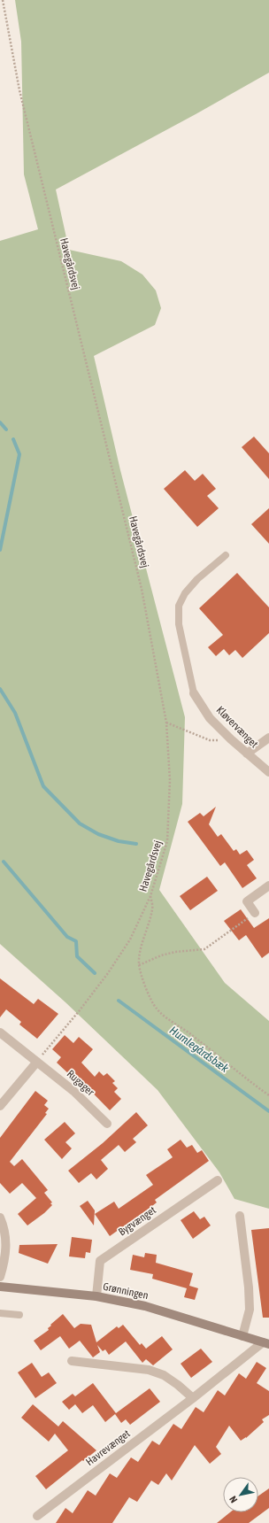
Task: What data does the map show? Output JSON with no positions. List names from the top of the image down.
{
  "streets": {
    "street": [
      "Kløvervænget",
      "Rugager",
      "Bygvænget",
      "Grønningen",
      "Havrevænget"
    ],
    "path": ["Havegårdsvej"]
  },
  "crossings": [
    ["Havegårdsvej", "Rugager"],
    ["Bygvænget", "Grønningen"],
    ["Grønningen", "Havrevænget"]
  ],
  "water": ["Humlegårdsbæk"],
  "north": "bottom left"
}
